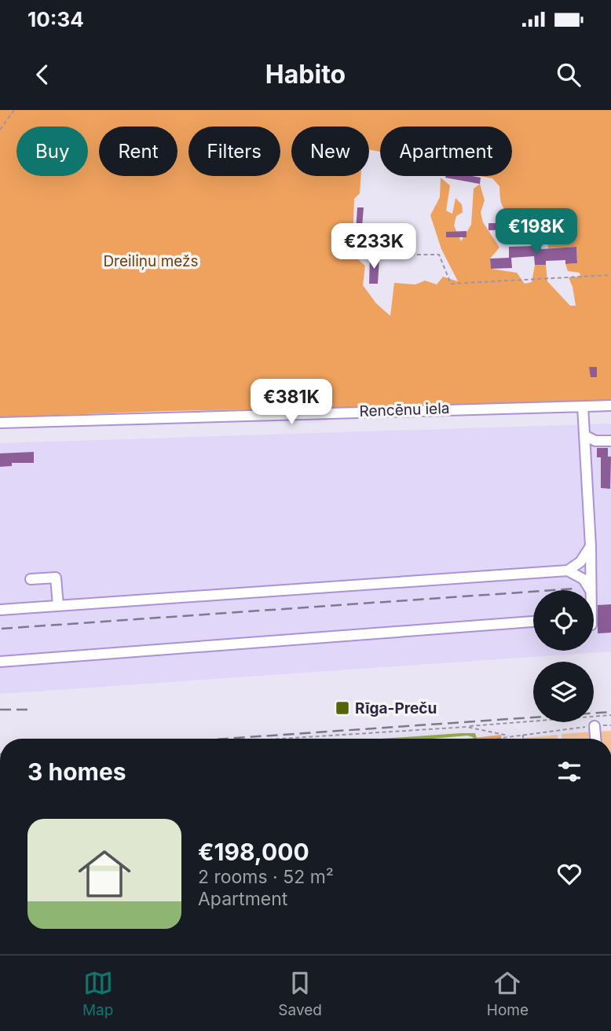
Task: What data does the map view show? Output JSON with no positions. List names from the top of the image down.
{
  "streets": {
    "street": ["Rencēnu iela"]
  },
  "parks": ["Dreiliņu mežs"],
  "places": {
    "transit": ["Rīga-Preču"]
  },
  "page": {
    "status": "10:34",
    "header": "Habito",
    "chip": [
      "Buy",
      "Rent",
      "Filters",
      "New",
      "Apartment"
    ],
    "price": ["€198K", "€233K", "€381K"],
    "heading": "3 homes",
    "list": [
      {
        "name": "€198,000",
        "note": "2 rooms · 52 m² · Apartment"
      }
    ],
    "tabs": ["Map", "Saved", "Home"]
  }
}
